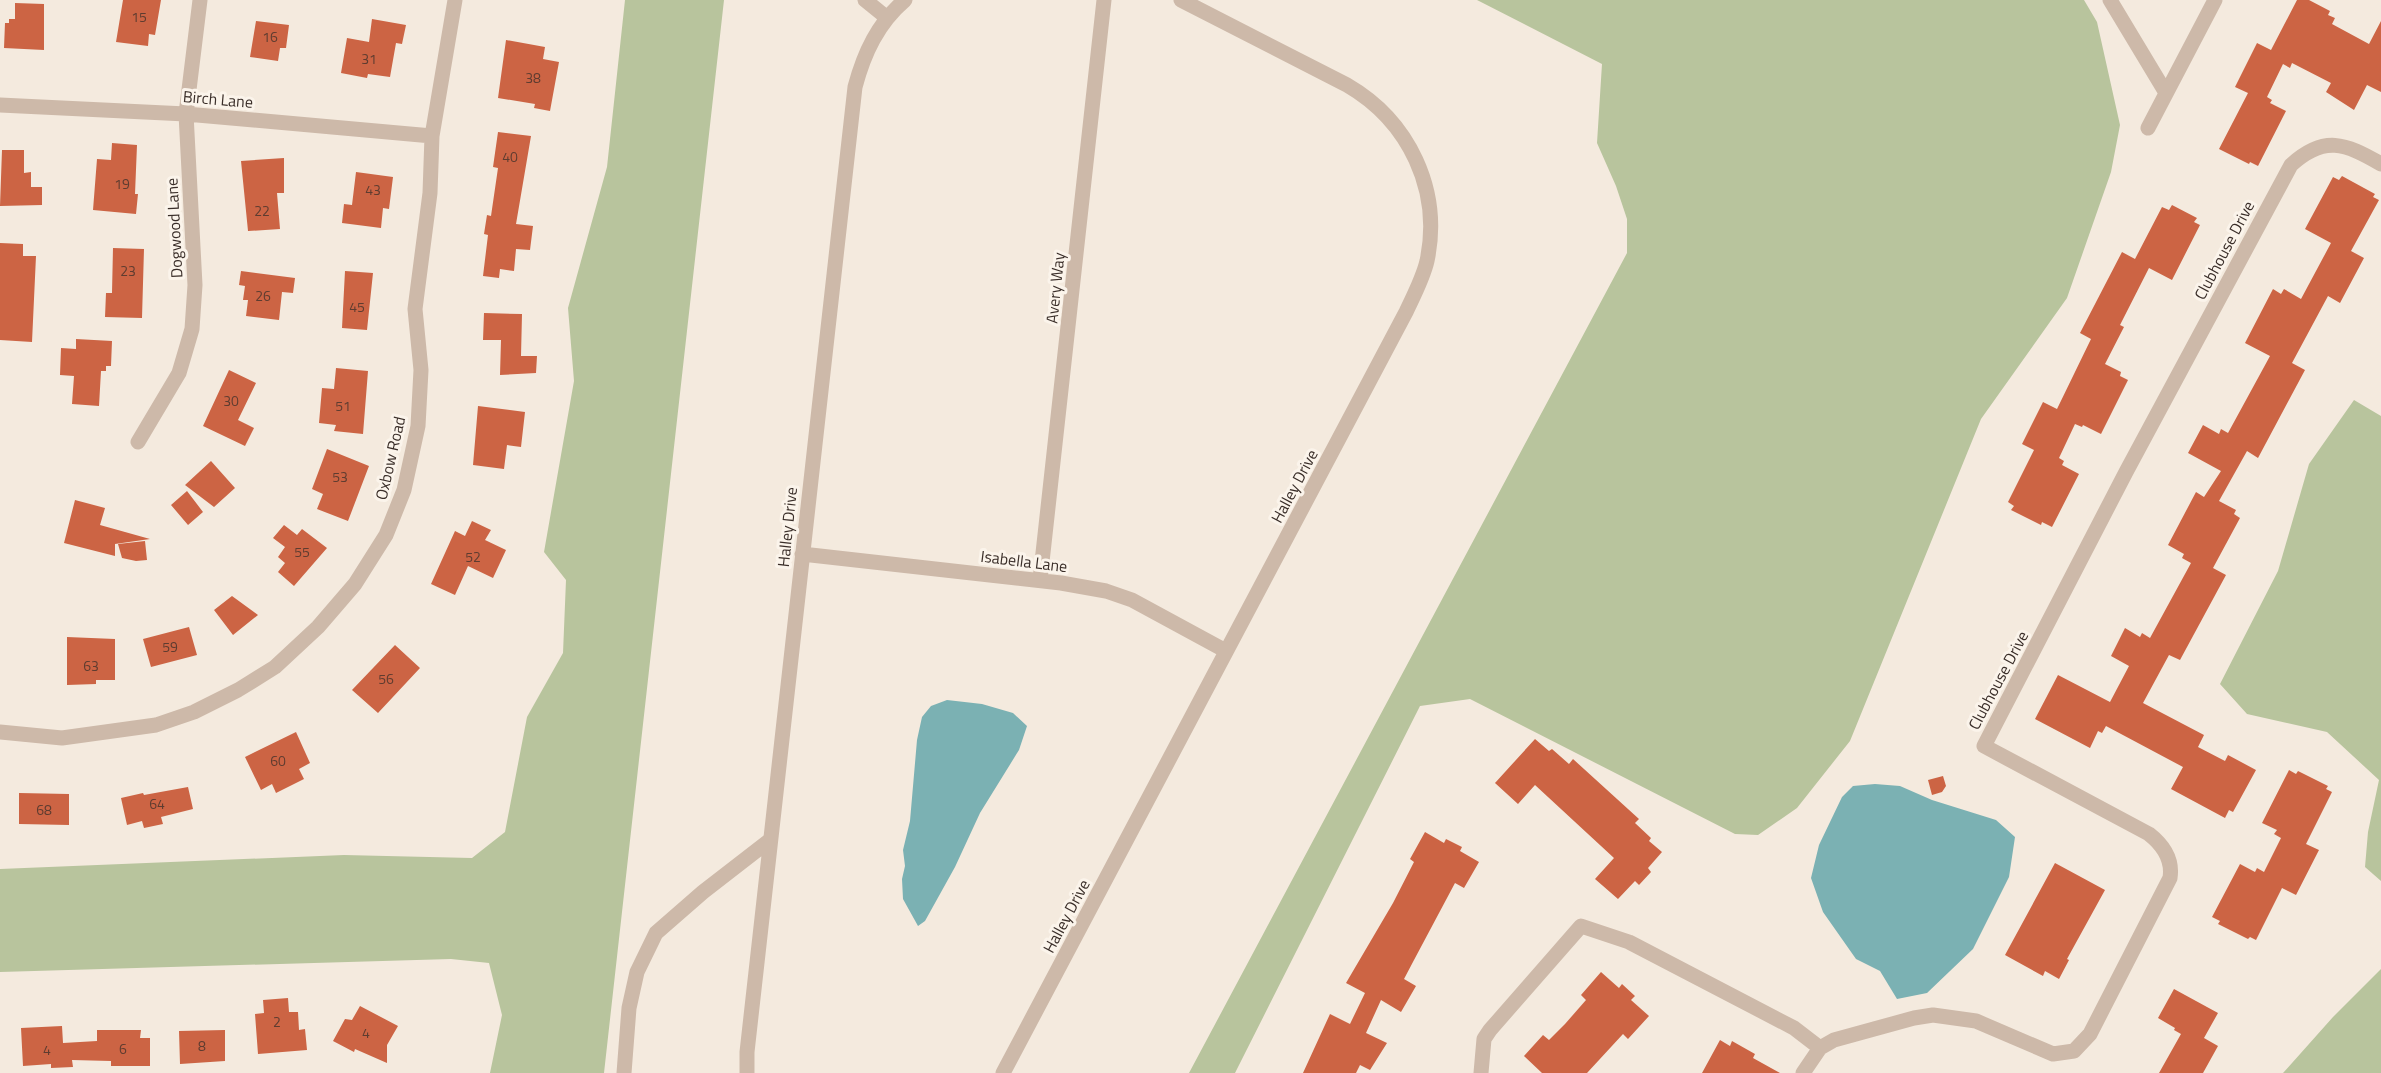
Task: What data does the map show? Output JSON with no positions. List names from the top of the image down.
{
  "streets": {
    "street": [
      "Birch Lane",
      "Dogwood Lane",
      "Clubhouse Drive",
      "Avery Way",
      "Oxbow Road",
      "Halley Drive",
      "Isabella Lane"
    ]
  },
  "crossings": [
    ["Birch Lane", "Dogwood Lane"],
    ["Birch Lane", "Oxbow Road"],
    ["Avery Way", "Isabella Lane"],
    ["Halley Drive", "Isabella Lane"]
  ],
  "house_numbers": [
    "15",
    "16",
    "31",
    "38",
    "40",
    "19",
    "43",
    "22",
    "23",
    "26",
    "45",
    "30",
    "51",
    "53",
    "55",
    "52",
    "59",
    "63",
    "56",
    "60",
    "64",
    "68",
    "2",
    "4",
    "8",
    "6",
    "4"
  ]
}
